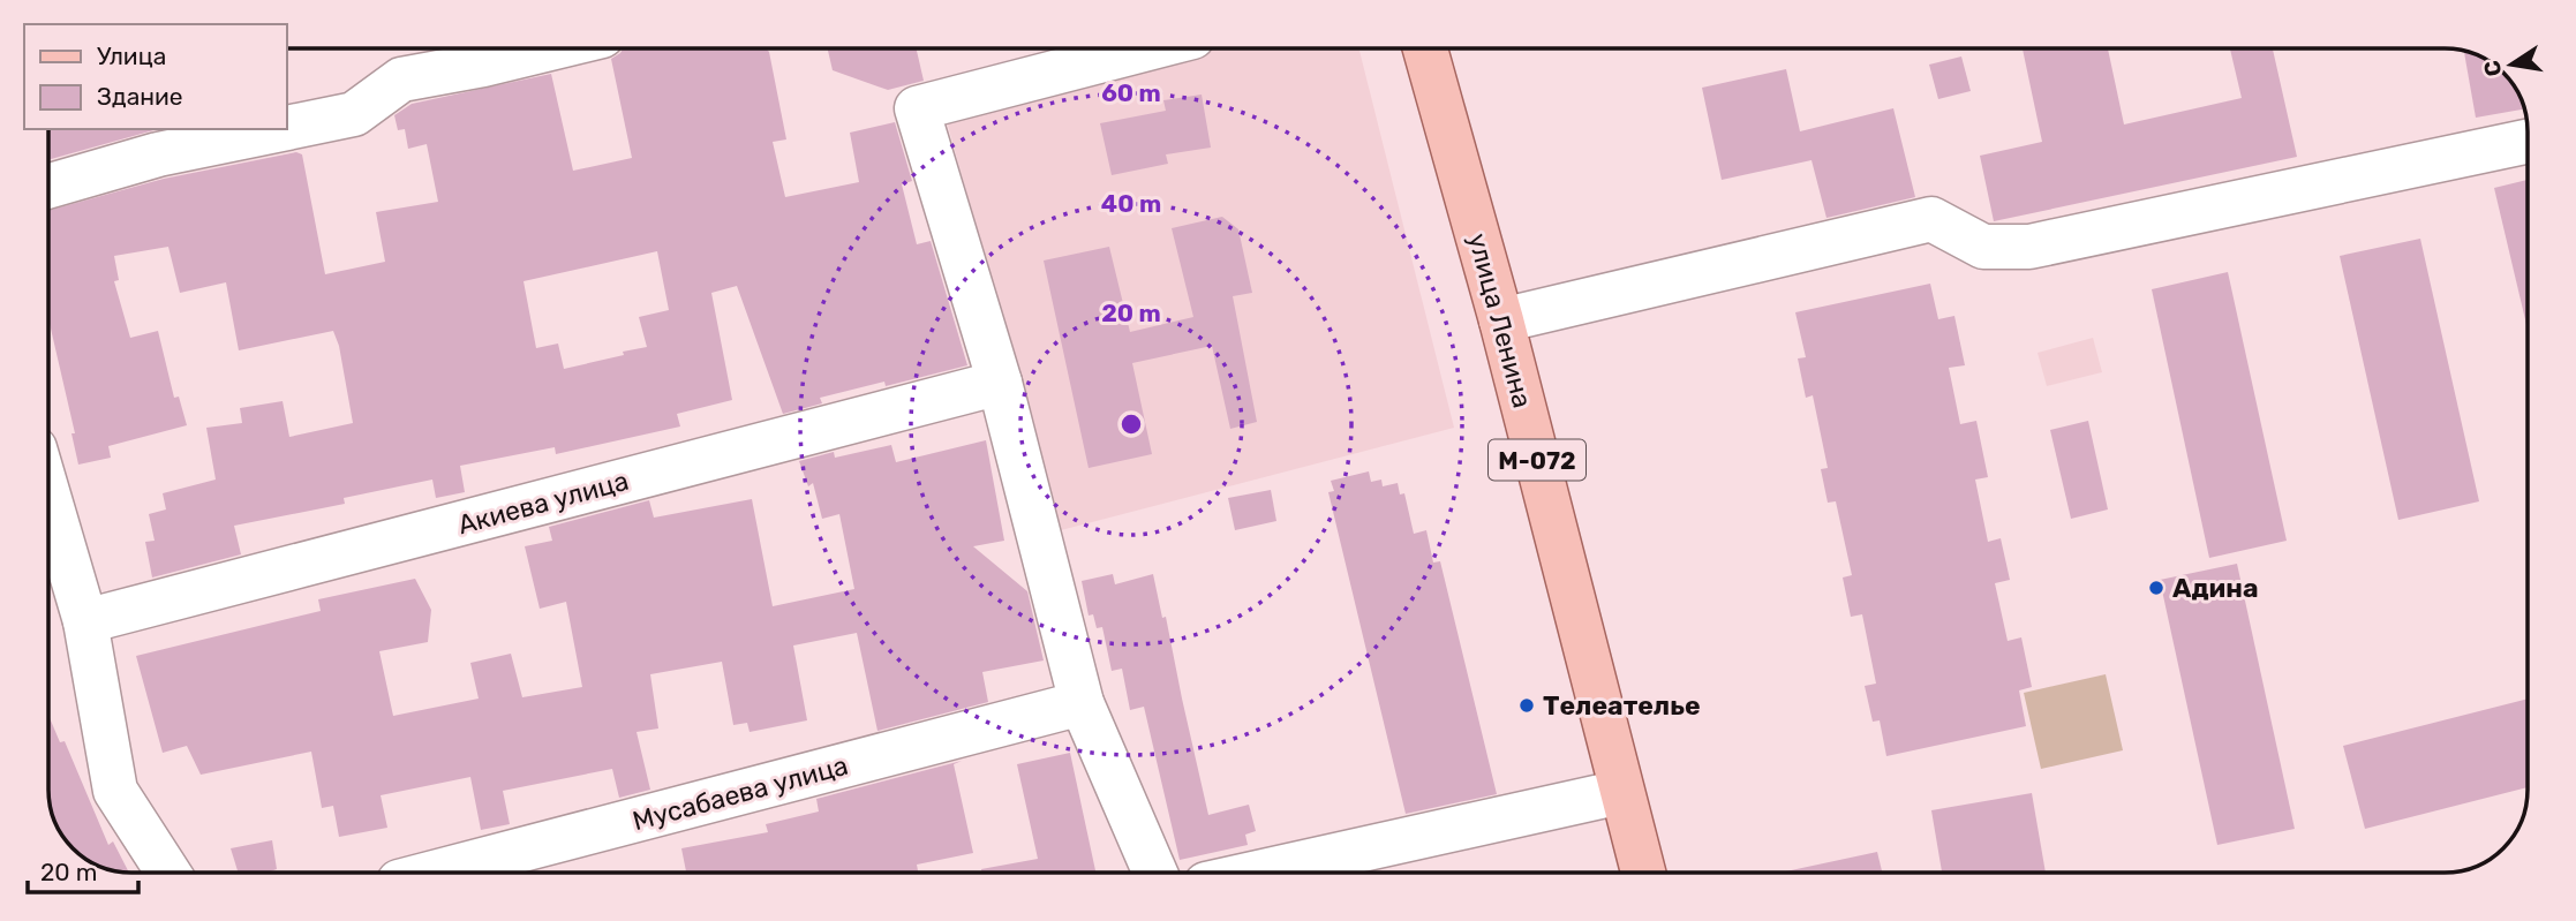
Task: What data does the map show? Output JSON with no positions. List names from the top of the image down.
{
  "streets": {
    "main road": ["улица Ленина", "М-072"],
    "street": ["Акиева улица", "Мусабаева улица"]
  },
  "places": ["Адина", "Телеателье"],
  "legend": ["Улица", "Здание"],
  "scale_bar": "20 m",
  "north": "left",
  "rings": ["60 m", "40 m", "20 m"]
}
